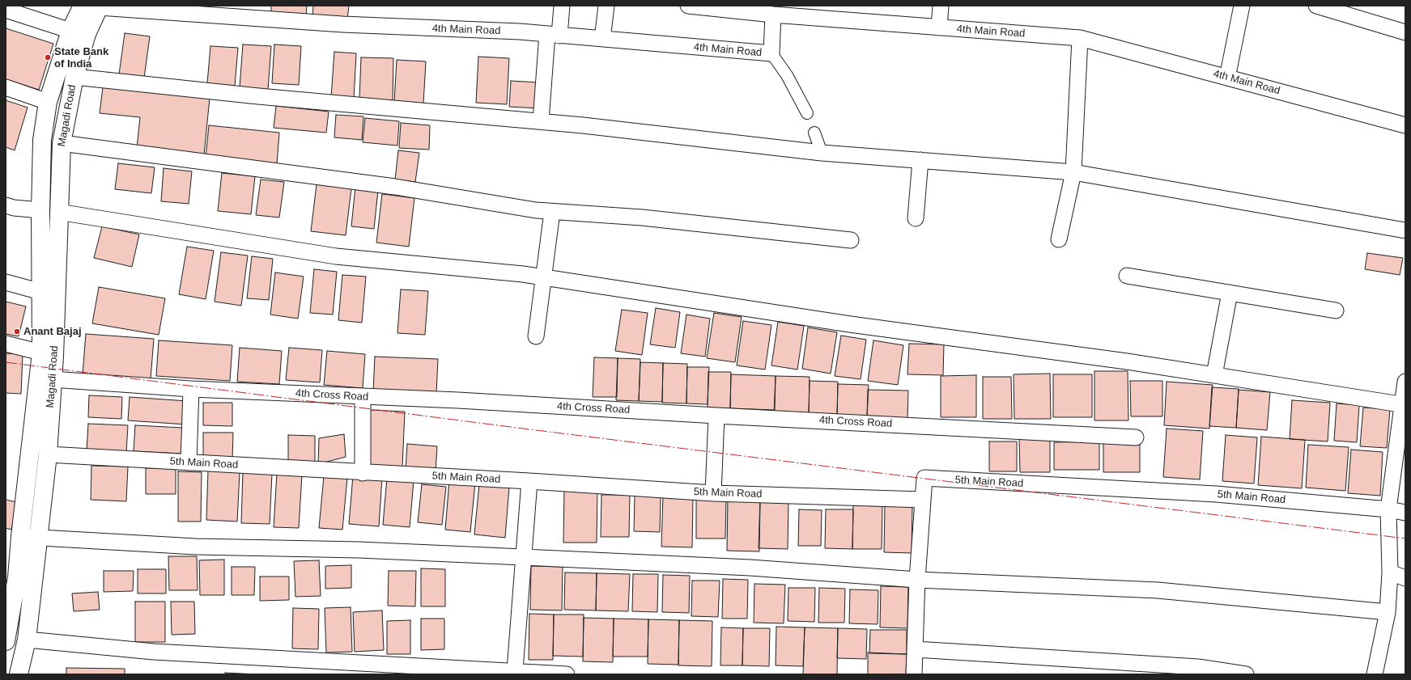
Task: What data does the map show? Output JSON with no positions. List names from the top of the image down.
{
  "streets": {
    "main road": ["Magadi Road"],
    "street": ["4th Main Road", "4th Cross Road", "5th Main Road"]
  },
  "crossings": [
    ["4th Main Road", "Magadi Road"],
    ["Magadi Road", "4th Cross Road"],
    ["Magadi Road", "5th Main Road"]
  ],
  "places": ["State Bank of India", "Anant Bajaj"]
}
